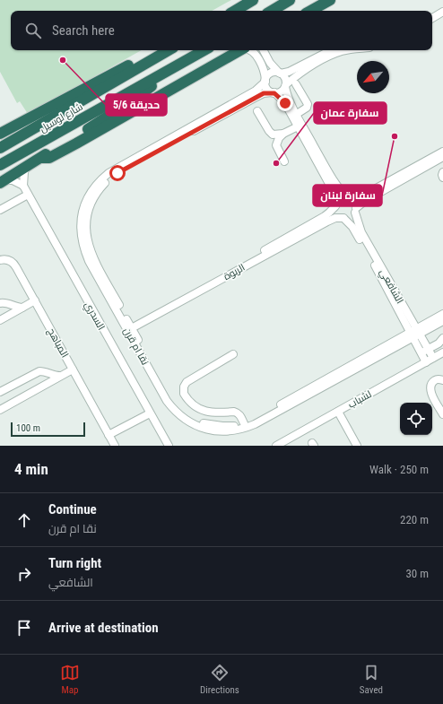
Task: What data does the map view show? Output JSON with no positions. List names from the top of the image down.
{
  "streets": {
    "highway": ["شارع لوسيل"],
    "street": [
      "الربوة",
      "الشافعي",
      "السدري",
      "المباهج",
      "نقا ام قرن",
      "لشباب"
    ]
  },
  "crossings": [
    ["الربوة", "الشافعي"],
    ["الربوة", "نقا ام قرن"],
    ["الشافعي", "نقا ام قرن"],
    ["الشافعي", "لشباب"]
  ],
  "places": ["حديقة 5/6", "سفارة لبنان", "سفارة عمان"],
  "scale_bar": "100 m",
  "north": "bottom left",
  "page": {
    "search": "Search here",
    "scale": "100 m",
    "heading": ["4 min", "Walk · 250 m"],
    "list": [
      ["Continue", "نقا ام قرن", "220 m"],
      ["Turn right", "الشافعي", "30 m"],
      "Arrive at destination"
    ],
    "nav": ["Map", "Directions", "Saved"]
  }
}
